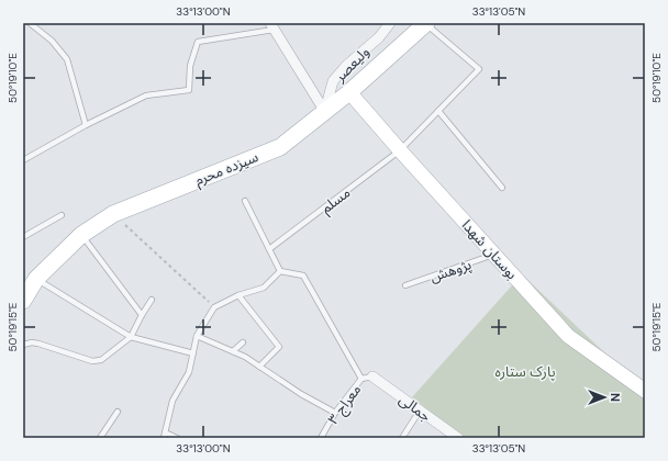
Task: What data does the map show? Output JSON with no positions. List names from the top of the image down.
{
  "streets": {
    "main road": ["سیزده محرم"],
    "street": ["ولیعصر", "بوستان شهدا", "جمالی"],
    "lane": ["مسلم", "پژوهش", "معراج ۳"]
  },
  "crossings": [
    ["ولیعصر", "سیزده محرم"],
    ["سیزده محرم", "مسلم"],
    ["سیزده محرم", "بوستان شهدا"],
    ["مسلم", "بوستان شهدا"],
    ["بوستان شهدا", "پژوهش"],
    ["معراج ۳", "جمالی"]
  ],
  "parks": ["پارک ستاره"],
  "north": "right",
  "coordinates": [
    "33°13'00\"N",
    "33°13'05\"N",
    "50°19'10\"E",
    "50°19'15\"E"
  ]
}
